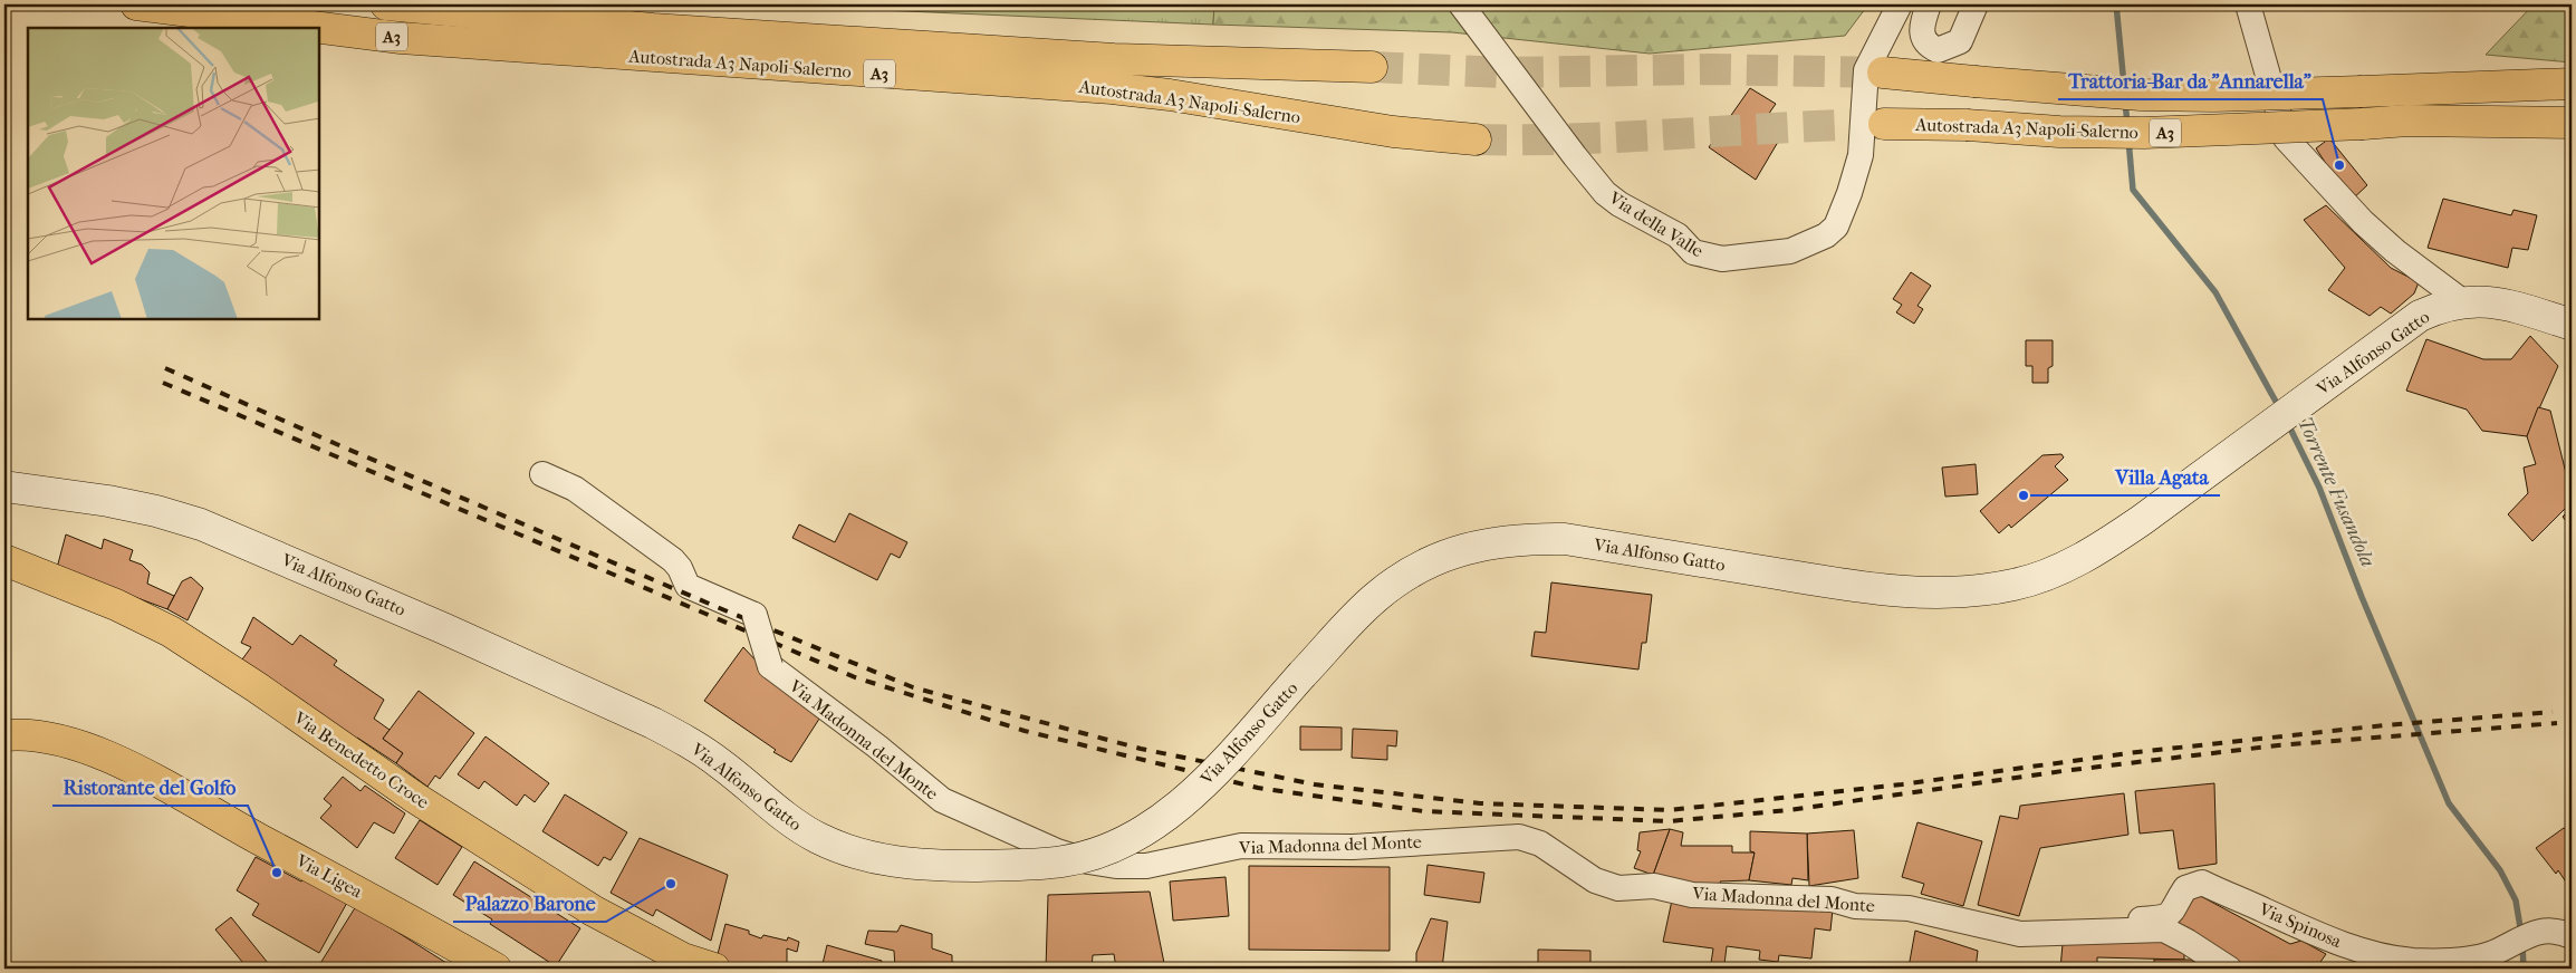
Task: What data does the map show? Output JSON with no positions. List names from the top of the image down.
{
  "streets": {
    "main road": [
      "A3",
      "Autostrada A3 Napoli-Salerno",
      "Via Alfonso Gatto",
      "Via Benedetto Croce",
      "Via Ligea"
    ],
    "street": ["Via della Valle", "Via Madonna del Monte", "Via Spinosa"]
  },
  "crossings": [
    ["Via Madonna del Monte", "Via Spinosa"]
  ],
  "water": ["Torrente Fusandola"],
  "places": [
    "Trattoria-Bar da \"Annarella\"",
    "Villa Agata",
    "Ristorante del Golfo",
    "Palazzo Barone"
  ]
}
